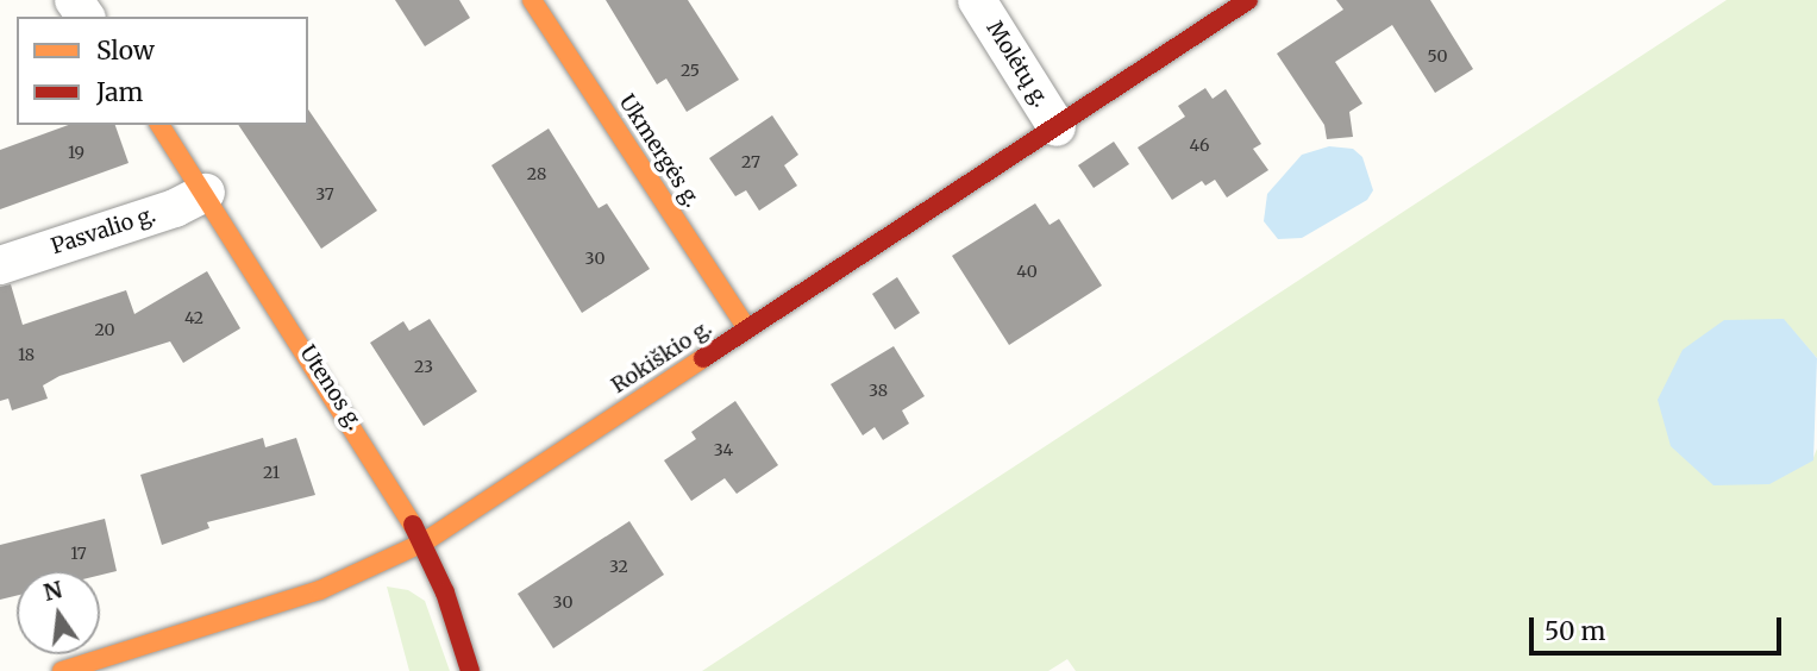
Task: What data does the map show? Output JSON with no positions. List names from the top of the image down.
{
  "streets": {
    "street": [
      "Molėtų g.",
      "Ukmergės g.",
      "Pasvalio g.",
      "Rokiškio g.",
      "Utenos g."
    ]
  },
  "crossings": [
    ["Molėtų g.", "Rokiškio g."],
    ["Ukmergės g.", "Rokiškio g."],
    ["Pasvalio g.", "Utenos g."],
    ["Rokiškio g.", "Utenos g."]
  ],
  "house_numbers": [
    "50",
    "25",
    "46",
    "19",
    "27",
    "28",
    "37",
    "30",
    "40",
    "42",
    "20",
    "18",
    "23",
    "38",
    "34",
    "21",
    "17",
    "32",
    "30"
  ],
  "legend": ["Slow", "Jam"],
  "scale_bar": "50 m",
  "north": "top"
}
